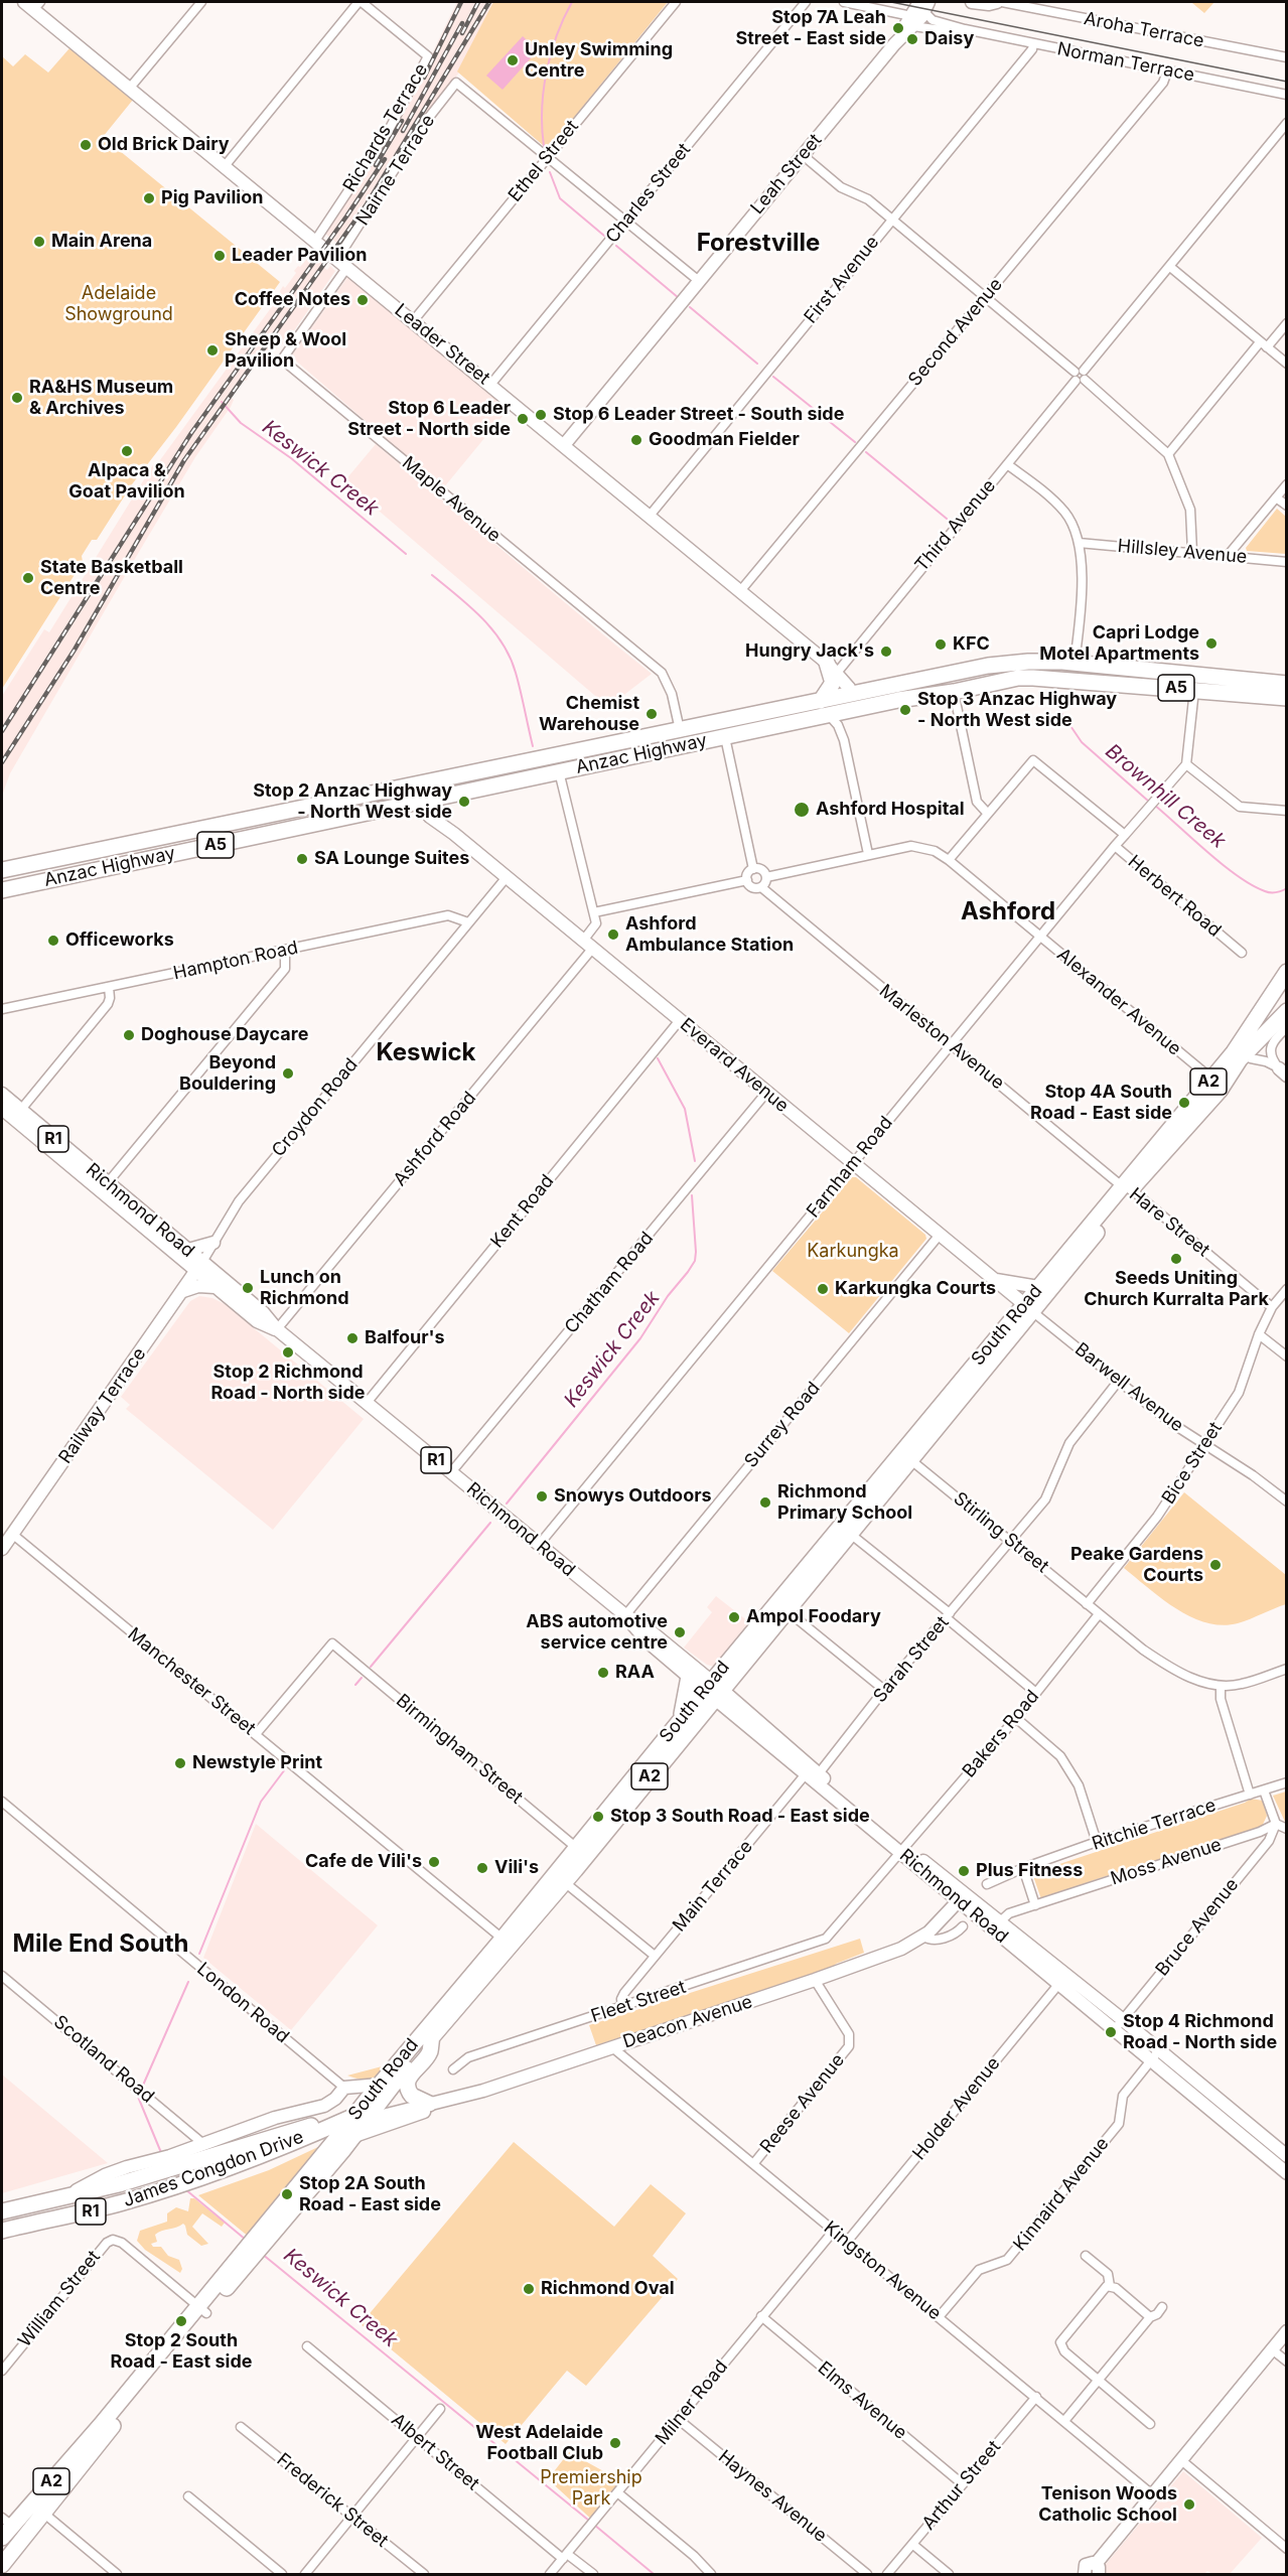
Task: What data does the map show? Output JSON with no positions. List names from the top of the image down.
{
  "streets": {
    "highway": [
      "A5",
      "Anzac Highway",
      "A2",
      "R1",
      "South Road",
      "James Congdon Drive"
    ],
    "main road": [
      "Leah Street",
      "Leader Street",
      "Everard Avenue",
      "Richmond Road",
      "Railway Terrace",
      "Deacon Avenue"
    ],
    "street": [
      "Aroha Terrace",
      "Norman Terrace",
      "Richards Terrace",
      "Ethel Street",
      "Nairne Terrace",
      "Charles Street",
      "First Avenue",
      "Second Avenue",
      "Maple Avenue",
      "Third Avenue",
      "Hillsley Avenue",
      "Herbert Road",
      "Hampton Road",
      "Alexander Avenue",
      "Marleston Avenue",
      "Croydon Road",
      "Ashford Road",
      "Farnham Road",
      "Kent Road",
      "Hare Street",
      "Chatham Road",
      "Barwell Avenue",
      "Surrey Road",
      "Bice Street",
      "Stirling Street",
      "Sarah Street",
      "Manchester Street",
      "Bakers Road",
      "Birmingham Street",
      "Ritchie Terrace",
      "Moss Avenue",
      "Main Terrace",
      "Bruce Avenue",
      "Fleet Street",
      "London Road",
      "Scotland Road",
      "Reese Avenue",
      "Holder Avenue",
      "Kinnaird Avenue",
      "Kingston Avenue",
      "William Street",
      "Elms Avenue",
      "Milner Road",
      "Albert Street",
      "Arthur Street",
      "Haynes Avenue",
      "Frederick Street"
    ]
  },
  "crossings": [
    ["Norman Terrace", "Leah Street"],
    ["Norman Terrace", "First Avenue"],
    ["Norman Terrace", "Second Avenue"],
    ["Richards Terrace", "Leader Street"],
    ["Ethel Street", "Nairne Terrace"],
    ["Ethel Street", "Leader Street"],
    ["Nairne Terrace", "Leader Street"],
    ["Leah Street", "Leader Street"],
    ["Charles Street", "Leader Street"],
    ["First Avenue", "Leader Street"],
    ["Second Avenue", "Leader Street"],
    ["Leader Street", "Maple Avenue"],
    ["Leader Street", "Third Avenue"],
    ["Leader Street", "Anzac Highway"],
    ["Maple Avenue", "Anzac Highway"],
    ["Anzac Highway", "Everard Avenue"],
    ["Herbert Road", "Alexander Avenue"],
    ["Herbert Road", "Farnham Road"],
    ["Hampton Road", "Croydon Road"],
    ["Alexander Avenue", "Marleston Avenue"],
    ["Alexander Avenue", "Farnham Road"],
    ["Alexander Avenue", "South Road"],
    ["Marleston Avenue", "Farnham Road"],
    ["Marleston Avenue", "Hare Street"],
    ["Marleston Avenue", "South Road"],
    ["Everard Avenue", "Croydon Road"],
    ["Everard Avenue", "Ashford Road"],
    ["Everard Avenue", "Farnham Road"],
    ["Everard Avenue", "Kent Road"],
    ["Everard Avenue", "Chatham Road"],
    ["Everard Avenue", "South Road"],
    ["Everard Avenue", "Barwell Avenue"],
    ["Everard Avenue", "Surrey Road"],
    ["Croydon Road", "Richmond Road"],
    ["Croydon Road", "Railway Terrace"],
    ["Ashford Road", "Richmond Road"],
    ["Farnham Road", "Richmond Road"],
    ["Richmond Road", "Kent Road"],
    ["Richmond Road", "Chatham Road"],
    ["Richmond Road", "South Road"],
    ["Richmond Road", "Railway Terrace"],
    ["Richmond Road", "Surrey Road"],
    ["Richmond Road", "Sarah Street"],
    ["Richmond Road", "Bakers Road"],
    ["Richmond Road", "Moss Avenue"],
    ["Richmond Road", "Main Terrace"],
    ["Richmond Road", "Bruce Avenue"],
    ["Richmond Road", "Deacon Avenue"],
    ["Richmond Road", "Holder Avenue"],
    ["Richmond Road", "Kinnaird Avenue"],
    ["Hare Street", "South Road"],
    ["Hare Street", "Bice Street"],
    ["South Road", "Barwell Avenue"],
    ["South Road", "Stirling Street"],
    ["South Road", "Manchester Street"],
    ["South Road", "Birmingham Street"],
    ["South Road", "Deacon Avenue"],
    ["South Road", "James Congdon Drive"],
    ["South Road", "William Street"],
    ["Barwell Avenue", "Bice Street"],
    ["Barwell Avenue", "Sarah Street"],
    ["Railway Terrace", "Manchester Street"],
    ["Bice Street", "Stirling Street"],
    ["Stirling Street", "Sarah Street"],
    ["Stirling Street", "Bakers Road"],
    ["Sarah Street", "Main Terrace"],
    ["Manchester Street", "Birmingham Street"],
    ["Bakers Road", "Fleet Street"],
    ["Moss Avenue", "Bruce Avenue"],
    ["Main Terrace", "Fleet Street"],
    ["London Road", "James Congdon Drive"],
    ["Deacon Avenue", "Reese Avenue"],
    ["Deacon Avenue", "James Congdon Drive"],
    ["Deacon Avenue", "Kingston Avenue"],
    ["Scotland Road", "James Congdon Drive"],
    ["Reese Avenue", "Kingston Avenue"],
    ["Holder Avenue", "Kingston Avenue"],
    ["Kinnaird Avenue", "Kingston Avenue"],
    ["Kingston Avenue", "Milner Road"],
    ["Kingston Avenue", "Arthur Street"],
    ["Elms Avenue", "Milner Road"],
    ["Elms Avenue", "Arthur Street"],
    ["Milner Road", "Albert Street"],
    ["Milner Road", "Haynes Avenue"]
  ],
  "districts": [
    "Forestville",
    "Ashford",
    "Keswick",
    "Mile End South"
  ],
  "water": ["Keswick Creek", "Brownhill Creek"],
  "parks": ["Adelaide Showground", "Karkungka", "Premiership Park"],
  "places": [
    "Stop 7A Leah Street - East side",
    "Daisy",
    "Unley Swimming Centre",
    "Old Brick Dairy",
    "Pig Pavilion",
    "Main Arena",
    "Leader Pavilion",
    "Coffee Notes",
    "Sheep & Wool Pavilion",
    "RA&HS Museum & Archives",
    "Stop 6 Leader Street - South side",
    "Stop 6 Leader Street - North side",
    "Goodman Fielder",
    "Alpaca & Goat Pavilion",
    "State Basketball Centre",
    "Capri Lodge Motel Apartments",
    "KFC",
    "Hungry Jack's",
    "Stop 3 Anzac Highway - North West side",
    "Chemist Warehouse",
    "Stop 2 Anzac Highway - North West side",
    "Ashford Hospital",
    "SA Lounge Suites",
    "Ashford Ambulance Station",
    "Officeworks",
    "Doghouse Daycare",
    "Beyond Bouldering",
    "Stop 4A South Road - East side",
    "Seeds Uniting Church Kurralta Park",
    "Lunch on Richmond",
    "Karkungka Courts",
    "Balfour's",
    "Stop 2 Richmond Road - North side",
    "Snowys Outdoors",
    "Richmond Primary School",
    "Peake Gardens Courts",
    "Ampol Foodary",
    "ABS automotive service centre",
    "RAA",
    "Newstyle Print",
    "Stop 3 South Road - East side",
    "Cafe de Vili's",
    "Vili's",
    "Plus Fitness",
    "Stop 4 Richmond Road - North side",
    "Stop 2A South Road - East side",
    "Richmond Oval",
    "Stop 2 South Road - East side",
    "West Adelaide Football Club",
    "Tenison Woods Catholic School"
  ]
}
